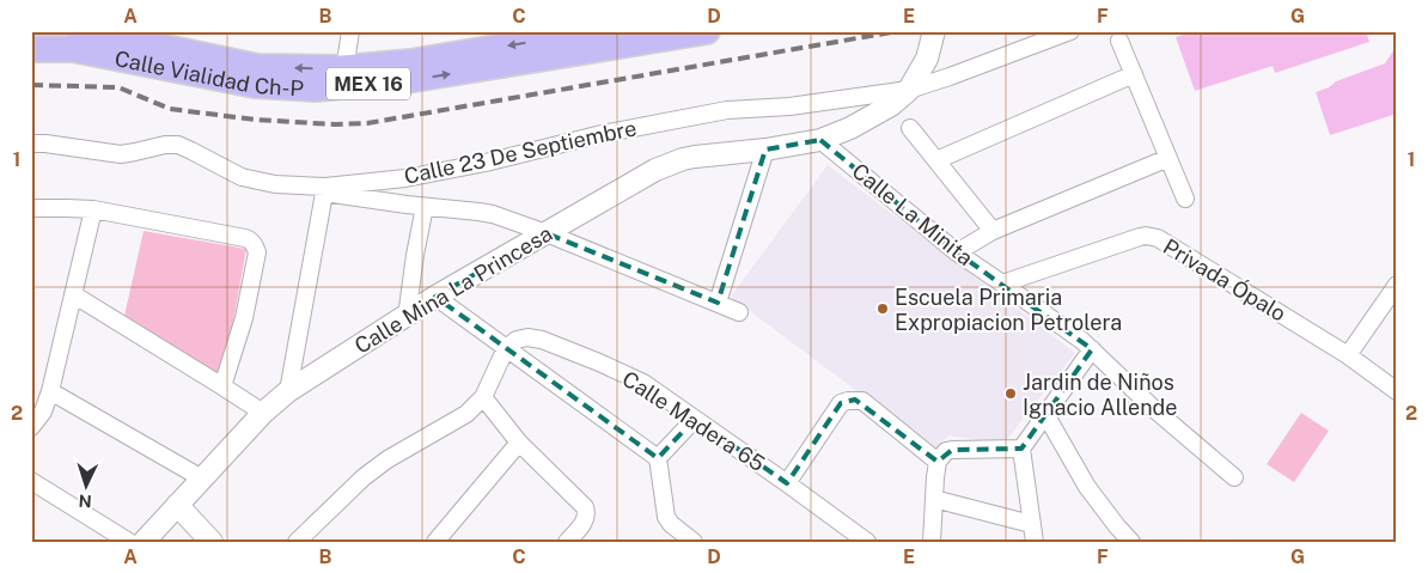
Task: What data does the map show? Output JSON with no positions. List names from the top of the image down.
{
  "streets": {
    "main road": ["Calle Vialidad Ch-P", "MEX 16"],
    "street": [
      "Calle 23 De Septiembre",
      "Calle La Minita",
      "Privada Ópalo",
      "Calle Mina La Princesa",
      "Calle Madera 65"
    ]
  },
  "crossings": [
    ["Calle 23 De Septiembre", "Calle Mina La Princesa"],
    ["Calle La Minita", "Privada Ópalo"],
    ["Calle La Minita", "Calle Mina La Princesa"]
  ],
  "places": ["Escuela Primaria Expropiacion Petrolera", "Jardin de Niños Ignacio Allende"],
  "north": "bottom",
  "grid": {
    "columns": [
      "A",
      "B",
      "C",
      "D",
      "E",
      "F",
      "G"
    ],
    "rows": ["1", "2"]
  }
}
